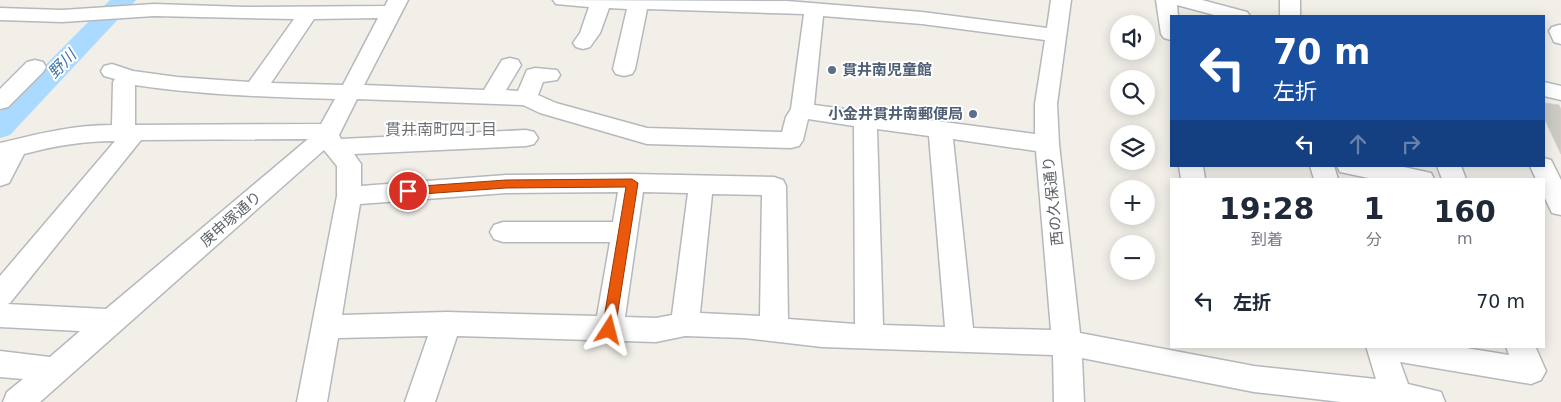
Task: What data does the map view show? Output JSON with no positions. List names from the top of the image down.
{
  "streets": {
    "street": ["西の久保通り", "庚申塚通り"]
  },
  "districts": ["貫井南町四丁目"],
  "water": ["野川"],
  "places": ["貫井南児童館", "小金井貫井南郵便局"],
  "page": {
    "map_buttons": ["+", "−"],
    "turn": ["70 m", "左折"],
    "eta": [
      "19:28",
      "到着",
      "1",
      "分",
      "160",
      "m"
    ],
    "list": [
      {
        "name": "左折",
        "value": "70 m"
      }
    ]
  }
}
